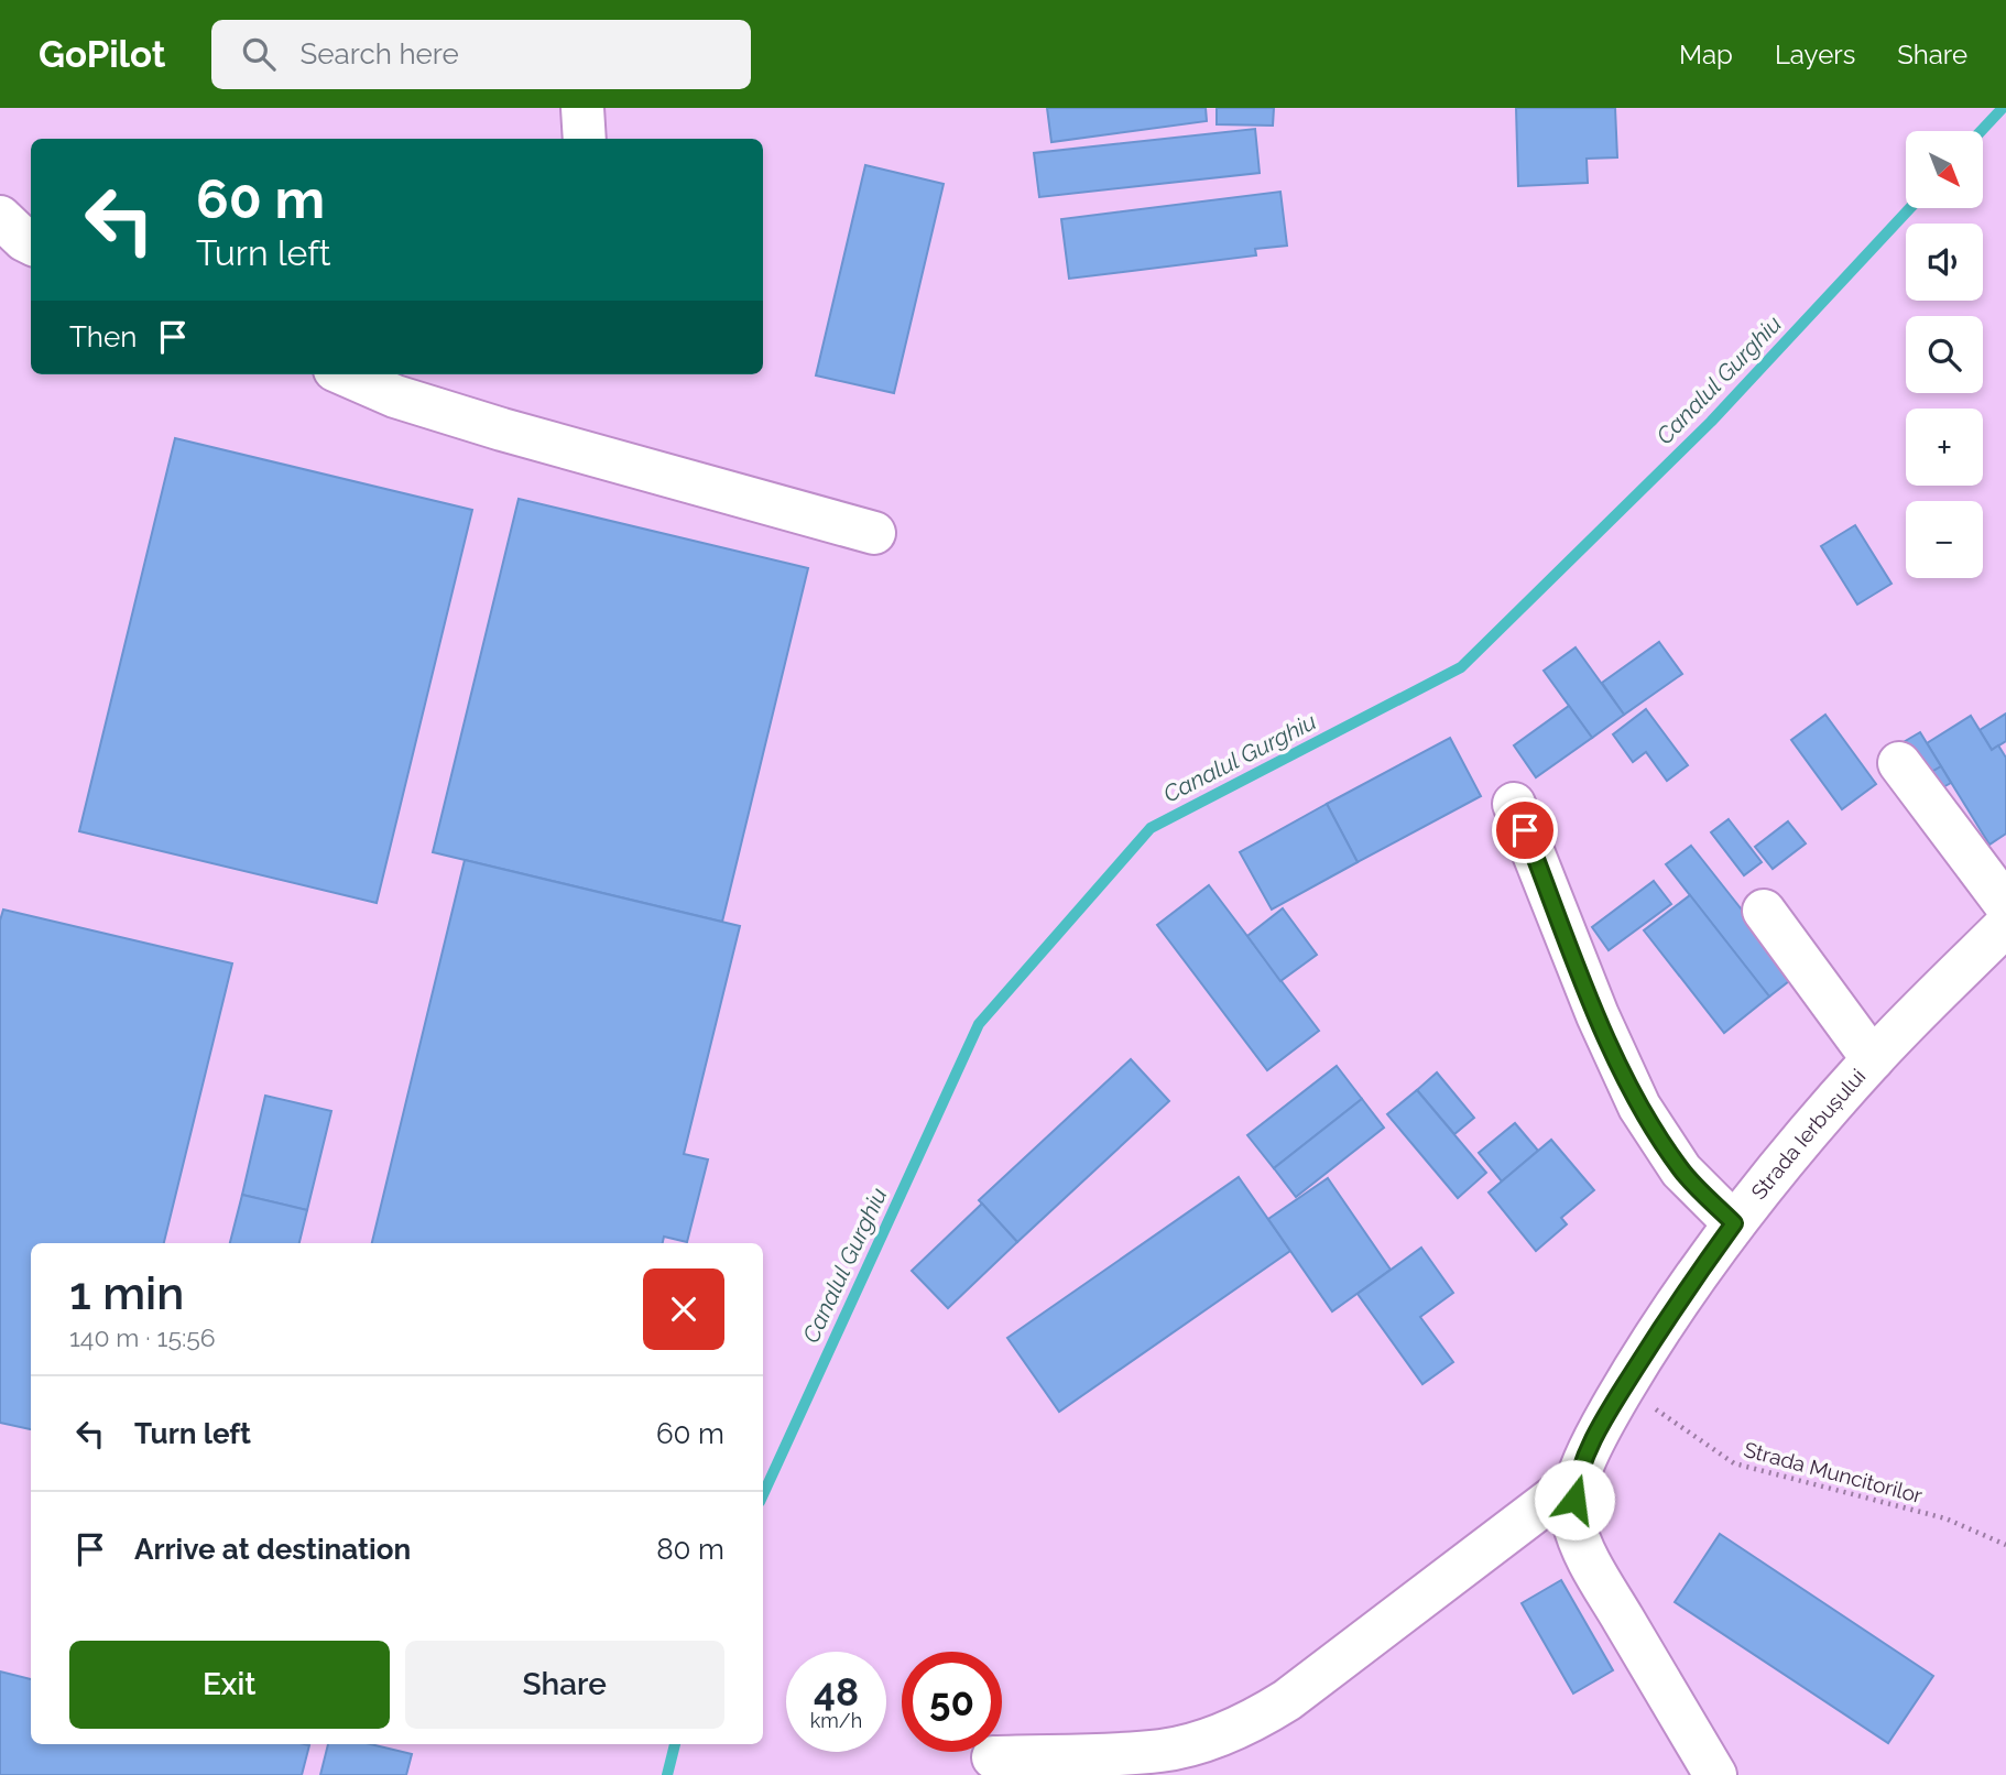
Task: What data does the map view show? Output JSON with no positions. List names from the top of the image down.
{
  "streets": {
    "main road": ["Strada Ierbușului"],
    "path": ["Strada Muncitorilor"]
  },
  "crossings": [
    ["Strada Ierbușului", "Strada Muncitorilor"]
  ],
  "water": ["Canalul Gurghiu"],
  "north": "bottom right",
  "page": {
    "header": "GoPilot",
    "search": "Search here",
    "nav": ["Map", "Layers", "Share"],
    "map_buttons": ["+", "−"],
    "turn": ["60 m", "Turn left"],
    "then": "Then",
    "heading": ["1 min", "140 m · 15:56"],
    "list": [
      {
        "name": "Turn left",
        "value": "60 m"
      },
      {
        "name": "Arrive at destination",
        "value": "80 m"
      }
    ],
    "buttons": ["Exit", "Share"],
    "speed": "48 km/h",
    "limit": "50"
  }
}
